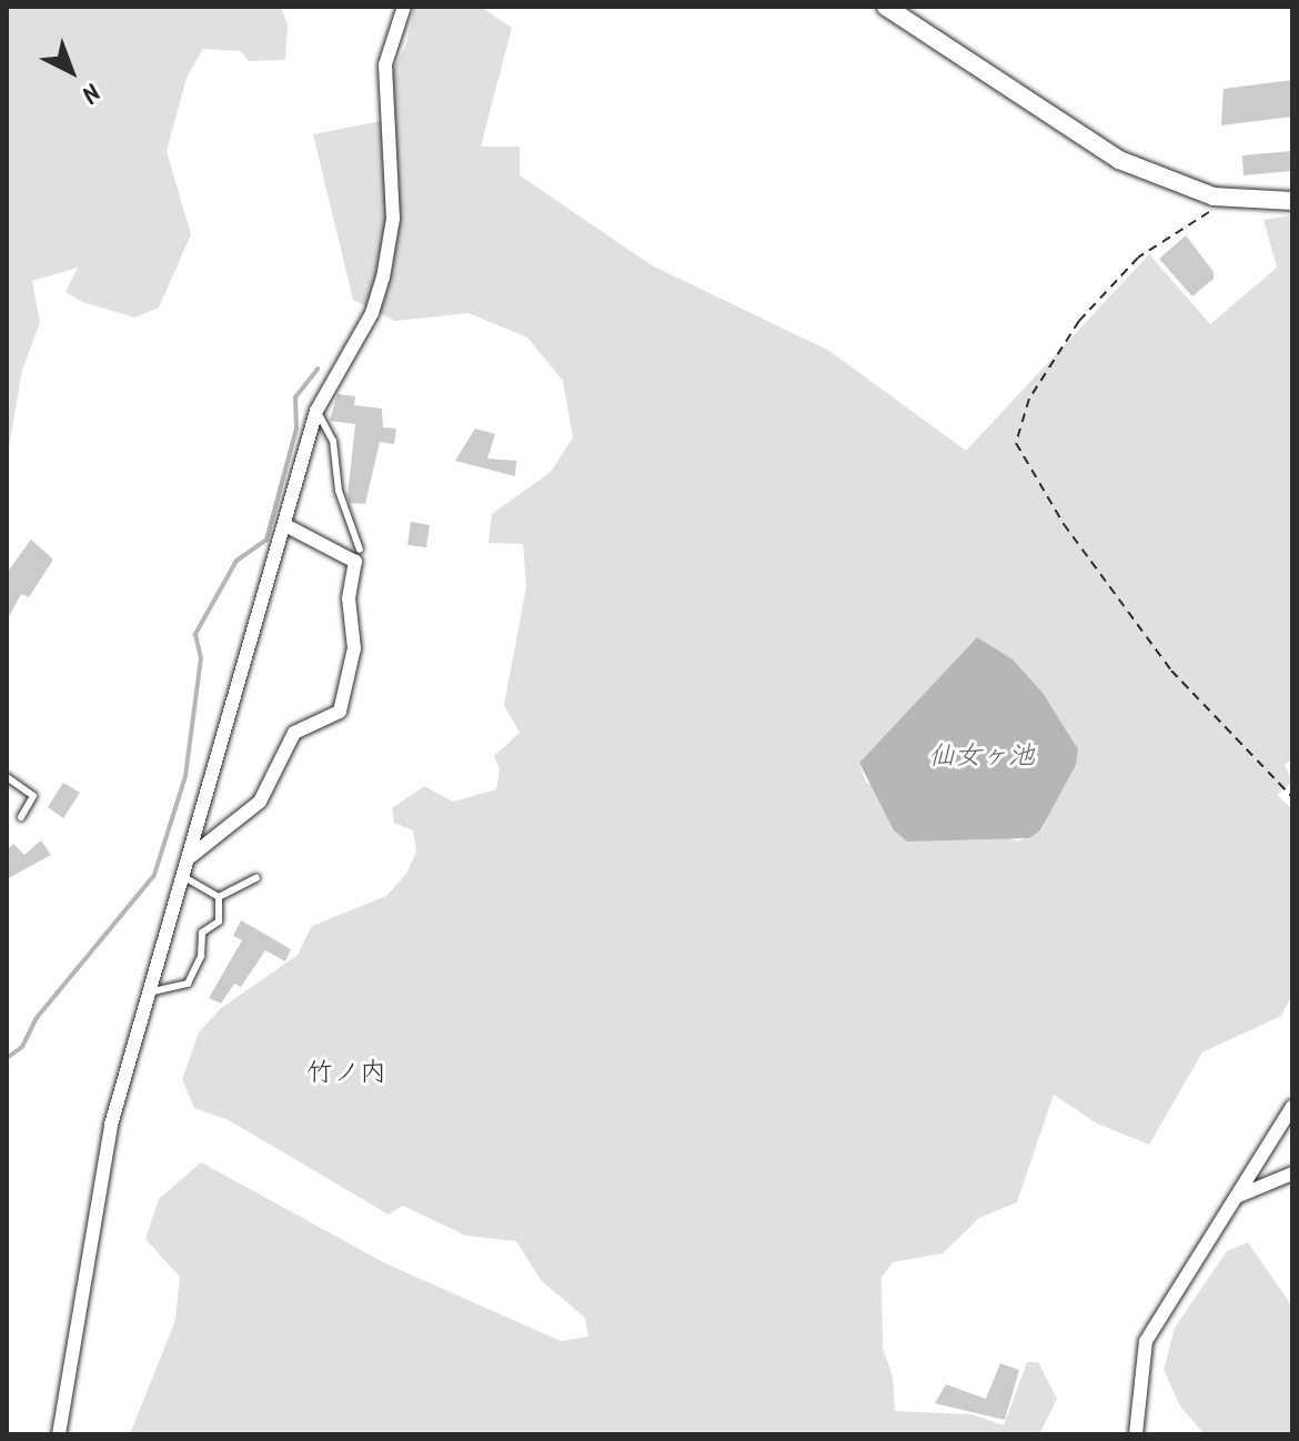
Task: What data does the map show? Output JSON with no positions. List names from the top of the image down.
{
  "districts": ["竹ノ内"],
  "water": ["仙女ヶ池"],
  "north": "bottom right"
}
